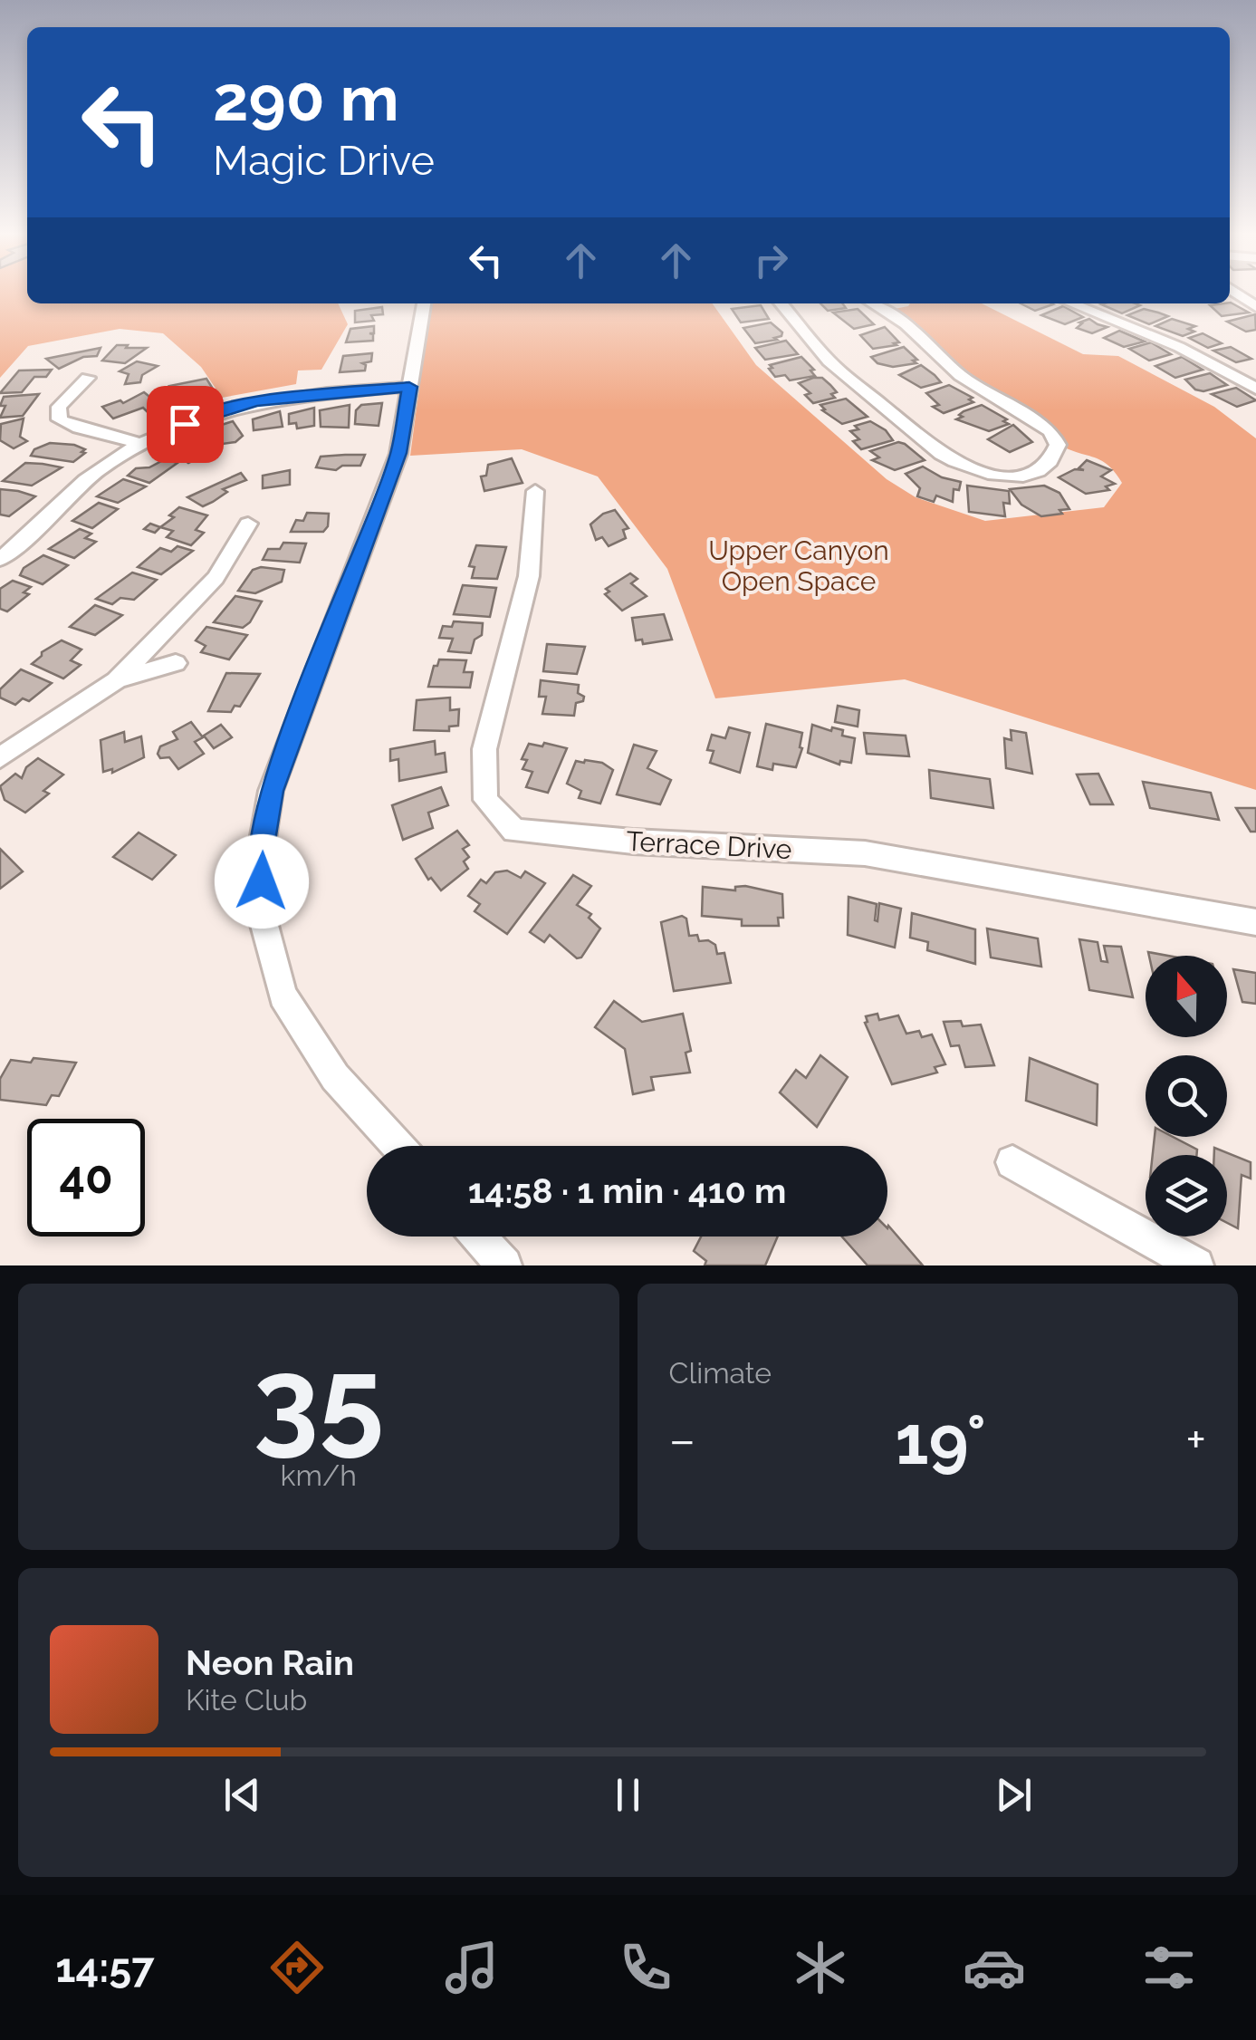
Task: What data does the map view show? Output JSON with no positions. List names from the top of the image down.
{
  "streets": {
    "street": ["Terrace Drive"]
  },
  "parks": ["Upper Canyon Open Space"],
  "north": "top",
  "page": {
    "turn": ["290 m", "Magic Drive"],
    "limit": "40",
    "trip": "14:58 · 1 min · 410 m",
    "tile": [
      ["35", "km/h"],
      "Climate"
    ],
    "heat": ["−", "19°", "+"],
    "song": ["Neon Rain", "Kite Club"],
    "tabs": "14:57"
  }
}
